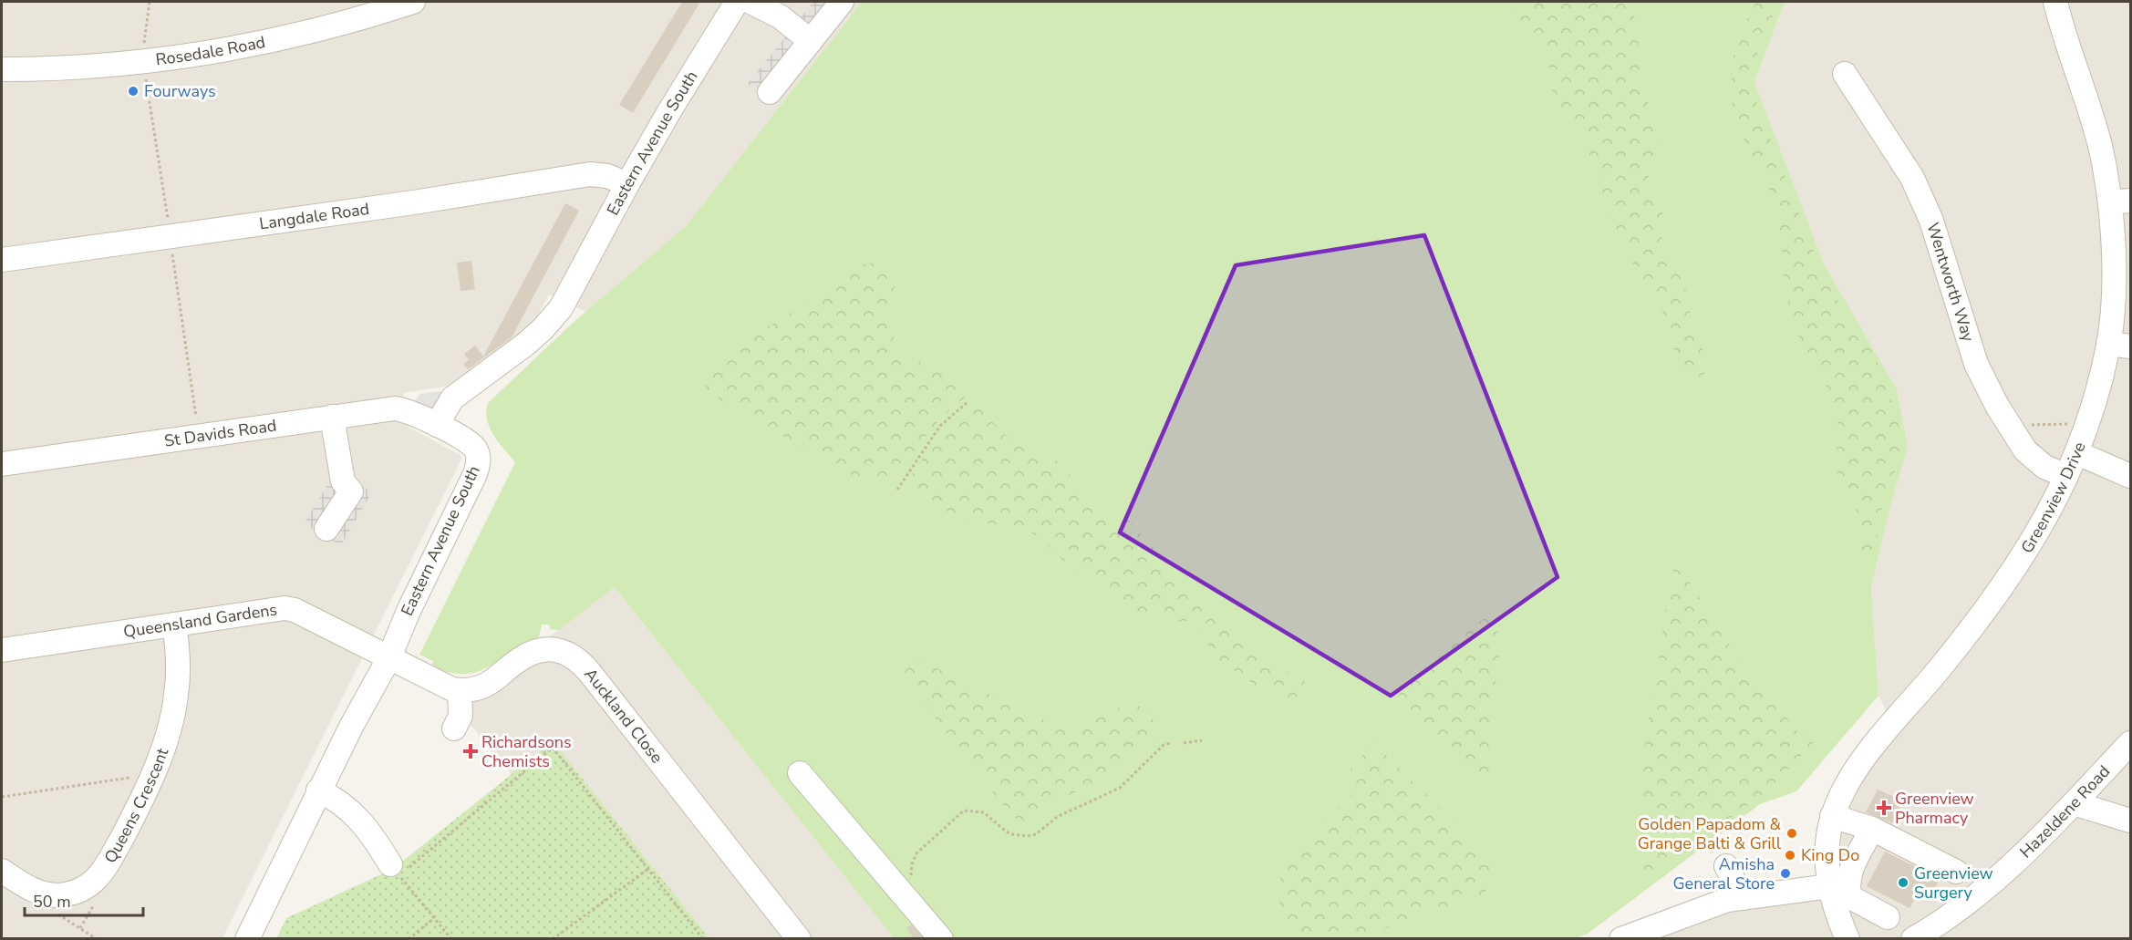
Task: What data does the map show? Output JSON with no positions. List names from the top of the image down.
{
  "streets": {
    "street": [
      "Rosedale Road",
      "Eastern Avenue South",
      "Langdale Road",
      "Wentworth Way",
      "St Davids Road",
      "Greenview Drive",
      "Queensland Gardens",
      "Auckland Close",
      "Queens Crescent",
      "Hazeldene Road"
    ]
  },
  "crossings": [
    ["Eastern Avenue South", "Langdale Road"],
    ["Eastern Avenue South", "St Davids Road"],
    ["Eastern Avenue South", "Queensland Gardens"],
    ["Wentworth Way", "Greenview Drive"],
    ["Queensland Gardens", "Queens Crescent"]
  ],
  "places": {
    "other": [
      "Fourways",
      "Golden Papadom & Grange Balti & Grill",
      "King Do",
      "Amisha General Store",
      "Greenview Surgery"
    ],
    "health": ["Richardsons Chemists", "Greenview Pharmacy"]
  },
  "scale_bar": "50 m"
}
